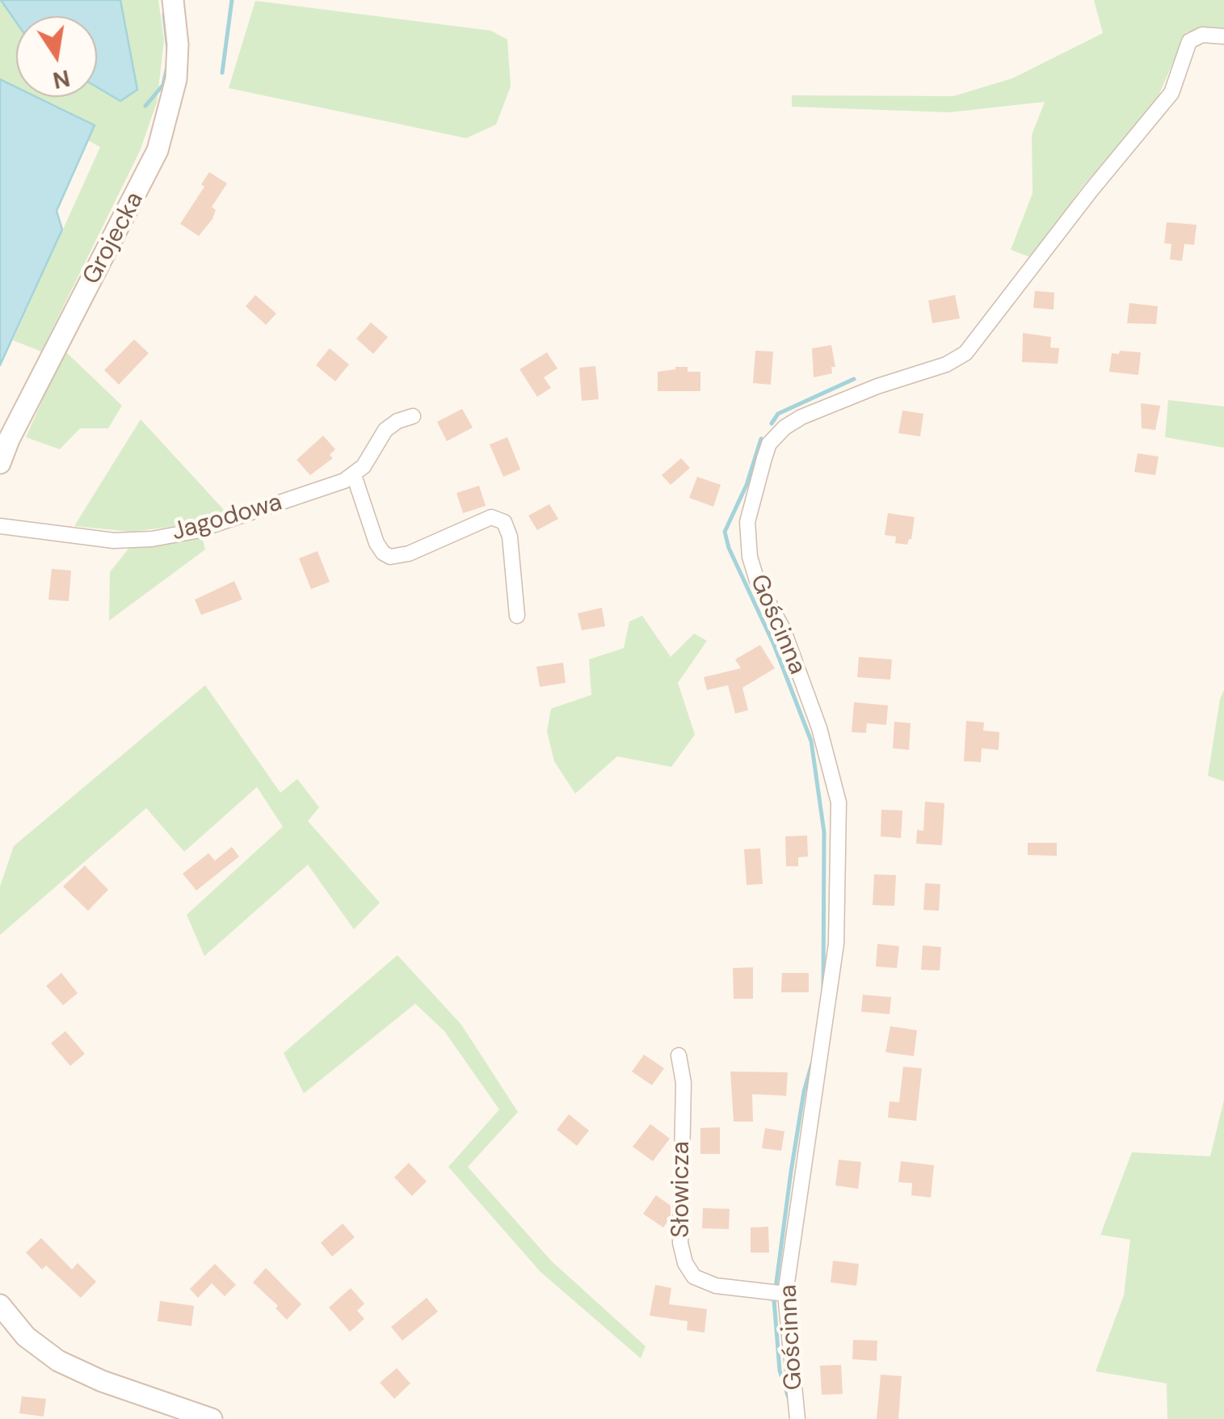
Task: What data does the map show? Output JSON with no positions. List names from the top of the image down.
{
  "streets": {
    "street": [
      "Grojecka",
      "Jagodowa",
      "Gościnna",
      "Słowicza"
    ]
  },
  "crossings": [
    ["Gościnna", "Słowicza"]
  ],
  "north": "bottom"
}
